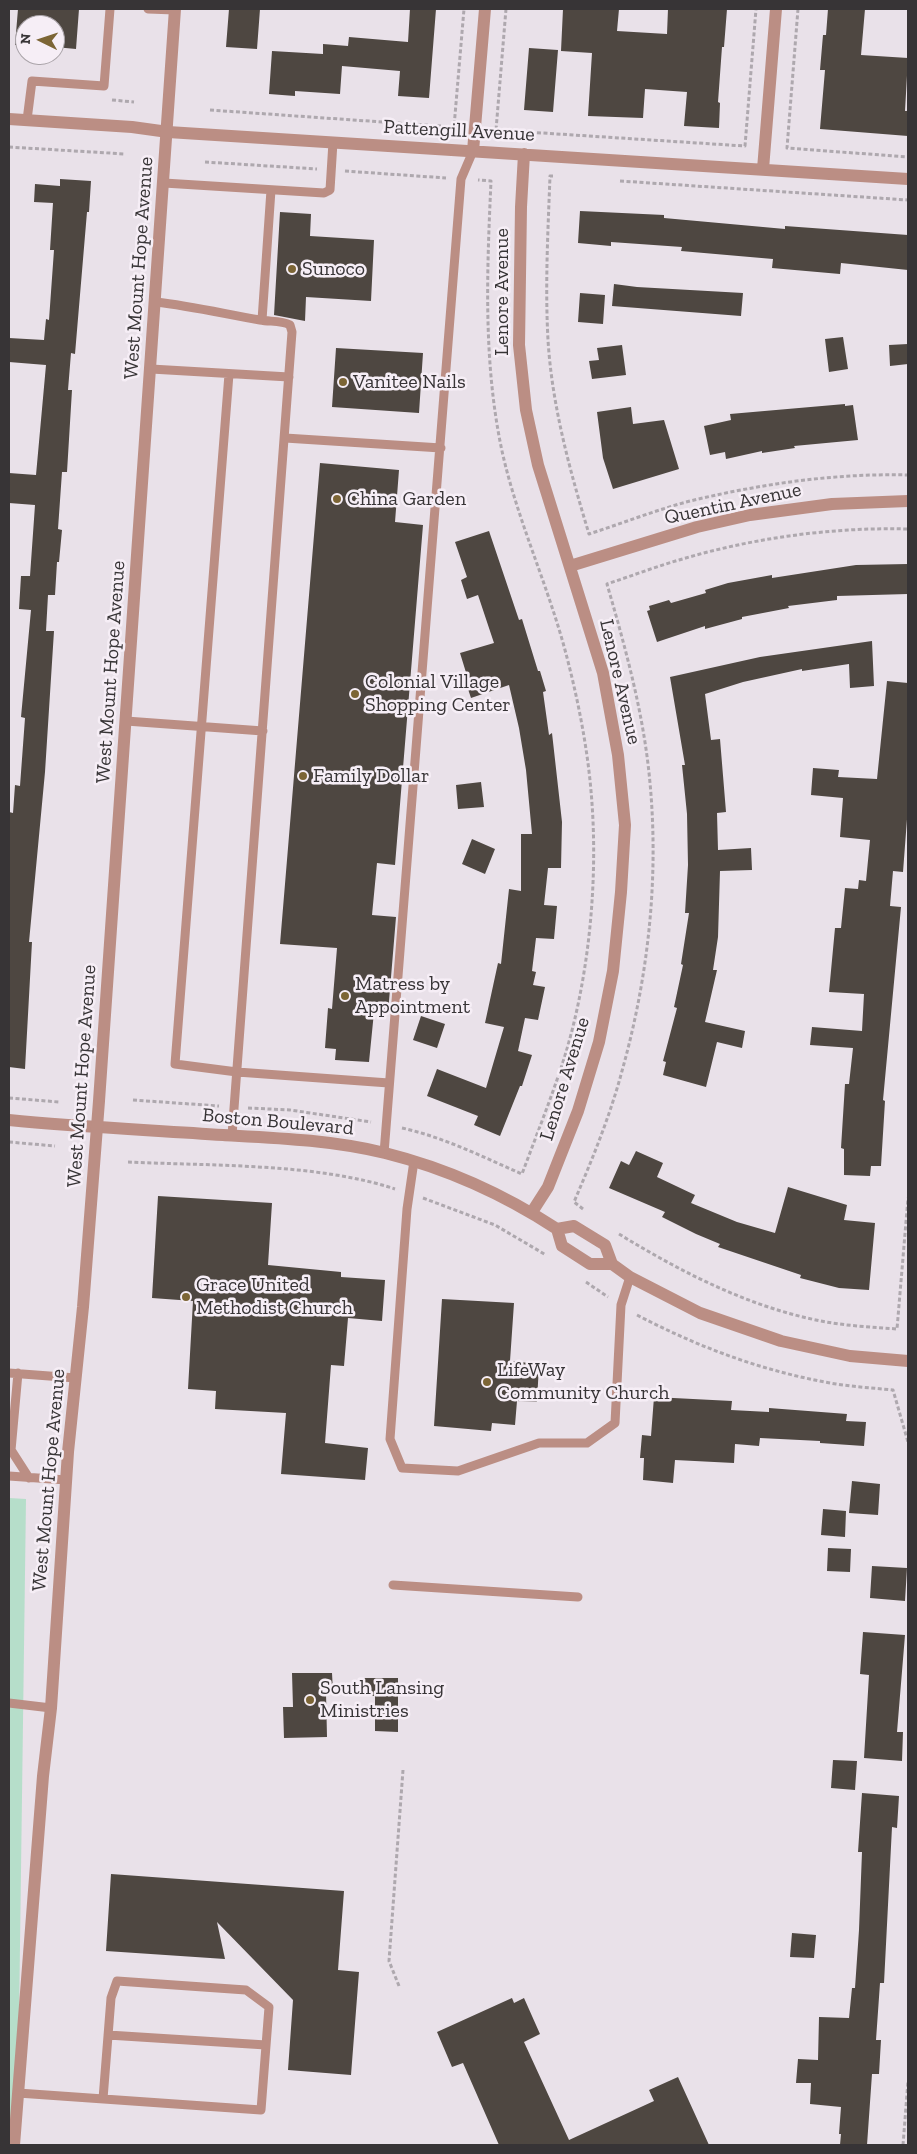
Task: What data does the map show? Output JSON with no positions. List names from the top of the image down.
{
  "streets": {
    "street": [
      "Pattengill Avenue",
      "West Mount Hope Avenue",
      "Lenore Avenue",
      "Quentin Avenue",
      "Boston Boulevard"
    ]
  },
  "crossings": [
    ["Pattengill Avenue", "West Mount Hope Avenue"],
    ["Pattengill Avenue", "Lenore Avenue"],
    ["West Mount Hope Avenue", "Boston Boulevard"],
    ["Lenore Avenue", "Quentin Avenue"],
    ["Lenore Avenue", "Boston Boulevard"]
  ],
  "places": [
    "Sunoco",
    "Vanitee Nails",
    "China Garden",
    "Colonial Village Shopping Center",
    "Family Dollar",
    "Matress by Appointment",
    "Grace United Methodist Church",
    "LifeWay Community Church",
    "South Lansing Ministries"
  ],
  "north": "left"
}
